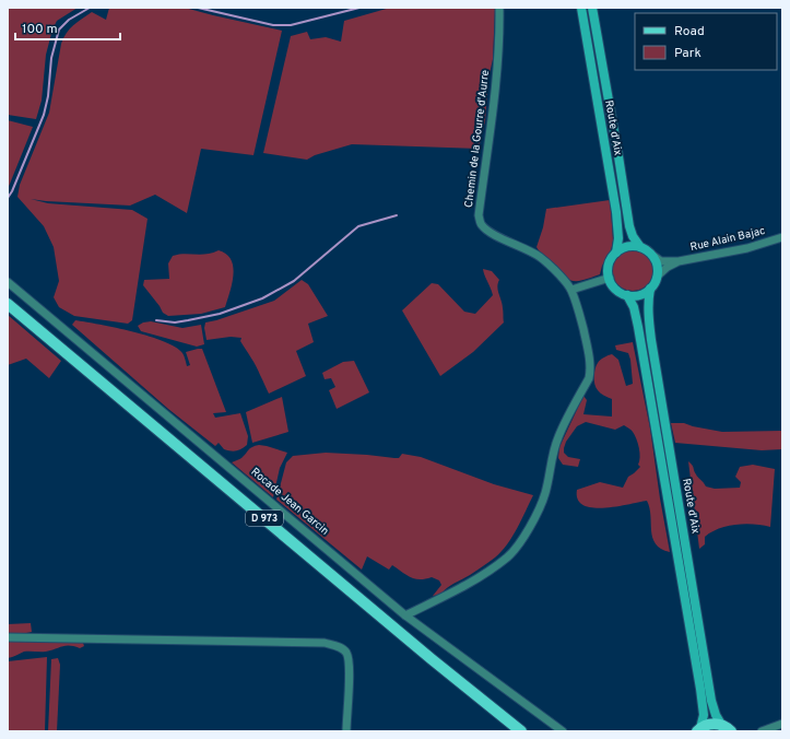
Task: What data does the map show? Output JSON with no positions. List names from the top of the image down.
{
  "streets": {
    "main road": ["Route d'Aix", "D 973"],
    "street": ["Chemin de la Gourre d'Aurre", "Rue Alain Bajac", "Rocade Jean Garcin"]
  },
  "crossings": [
    ["Chemin de la Gourre d'Aurre", "Rocade Jean Garcin"]
  ],
  "legend": ["Road", "Park"],
  "scale_bar": "100 m"
}
